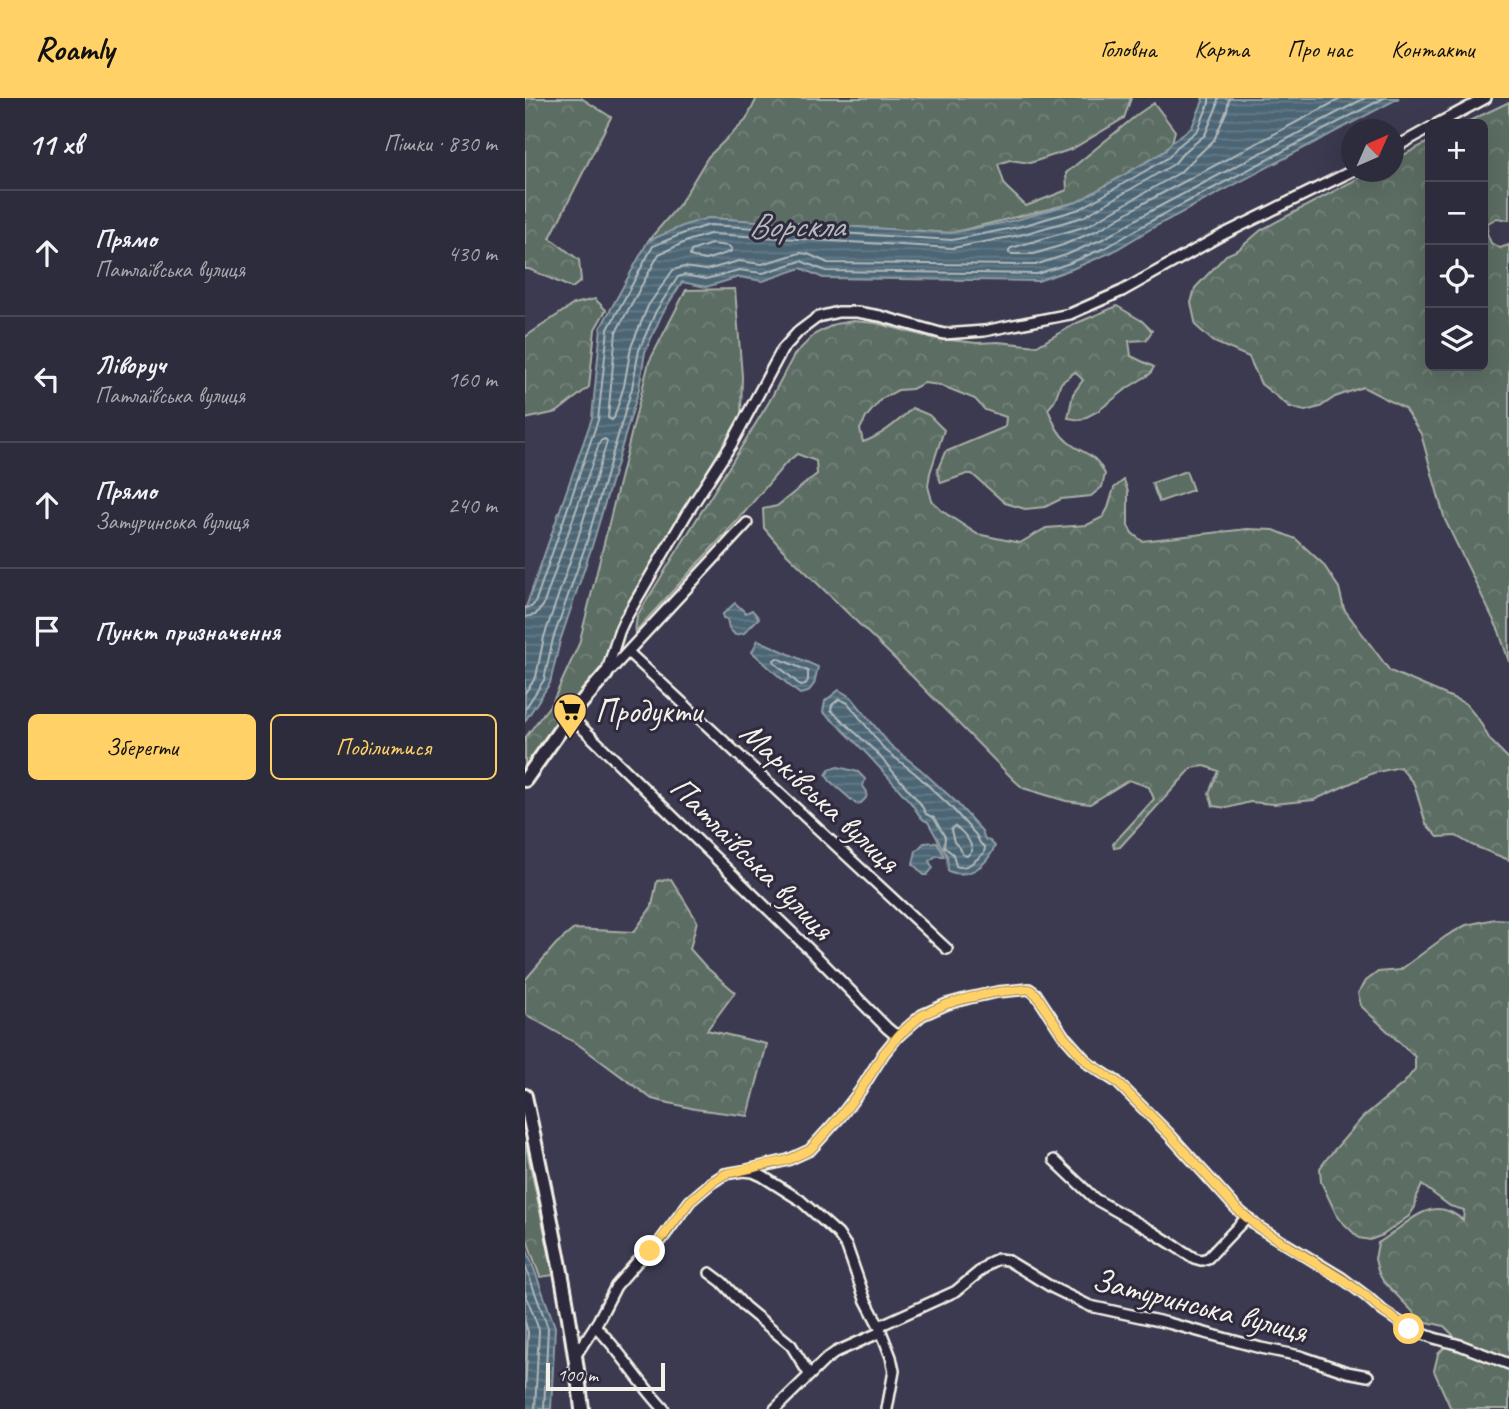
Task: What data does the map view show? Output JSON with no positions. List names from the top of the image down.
{
  "streets": {
    "street": ["Марківська вулиця", "Патлаївська вулиця", "Затуринська вулиця"]
  },
  "water": ["Ворскла"],
  "places": {
    "supermarket": ["Продукти"]
  },
  "scale_bar": "100 m",
  "north": "top right",
  "page": {
    "header": "Roamly",
    "nav": [
      "Головна",
      "Карта",
      "Про нас",
      "Контакти"
    ],
    "heading": ["11 хв", "Пішки · 830 m"],
    "map_buttons": ["+", "−"],
    "list": [
      ["Прямо", "Патлаївська вулиця", "430 m"],
      ["Ліворуч", "Патлаївська вулиця", "160 m"],
      ["Прямо", "Затуринська вулиця", "240 m"],
      "Пункт призначення"
    ],
    "buttons": ["Зберегти", "Поділитися"],
    "scale": "100 m"
  }
}
